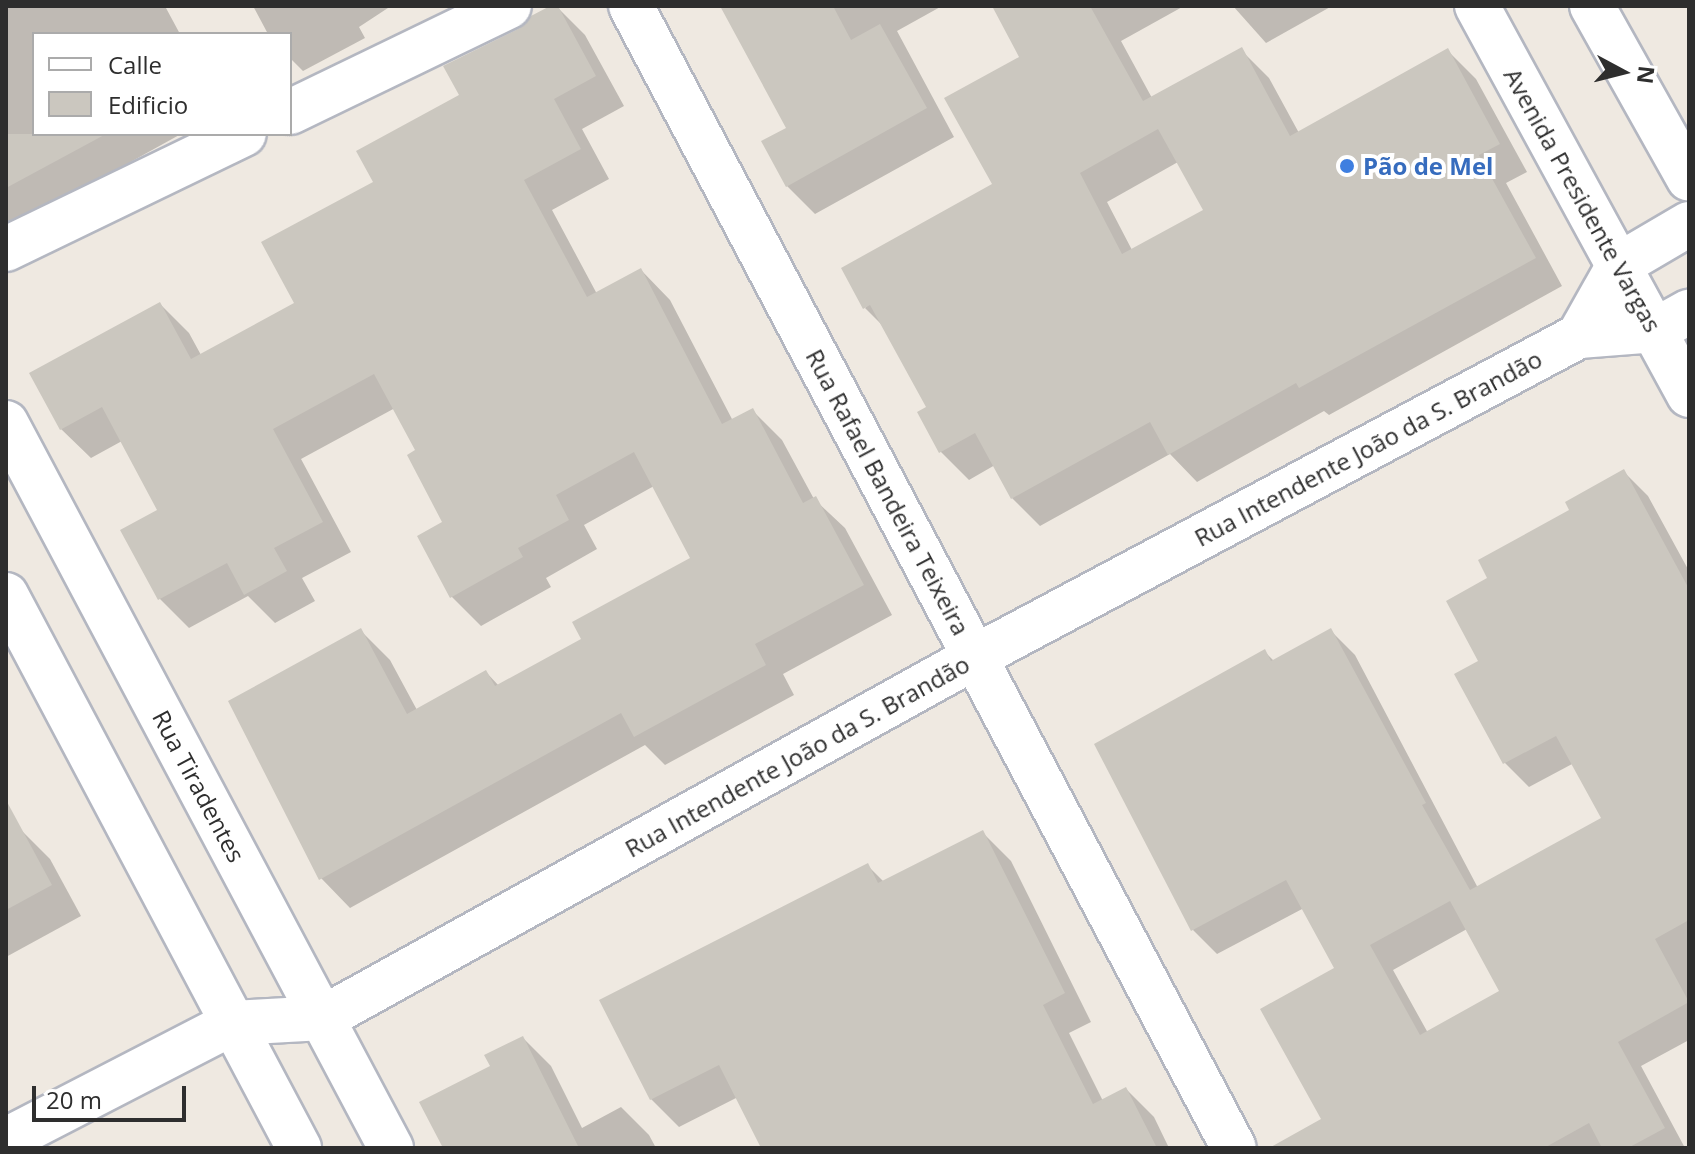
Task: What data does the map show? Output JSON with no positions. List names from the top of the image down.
{
  "streets": {
    "street": [
      "Avenida Presidente Vargas",
      "Rua Intendente João da S. Brandão",
      "Rua Rafael Bandeira Teixeira",
      "Rua Tiradentes"
    ]
  },
  "crossings": [
    ["Avenida Presidente Vargas", "Rua Intendente João da S. Brandão"],
    ["Rua Intendente João da S. Brandão", "Rua Rafael Bandeira Teixeira"],
    ["Rua Intendente João da S. Brandão", "Rua Tiradentes"]
  ],
  "places": ["Pão de Mel"],
  "legend": ["Calle", "Edificio"],
  "scale_bar": "20 m",
  "north": "right"
}
